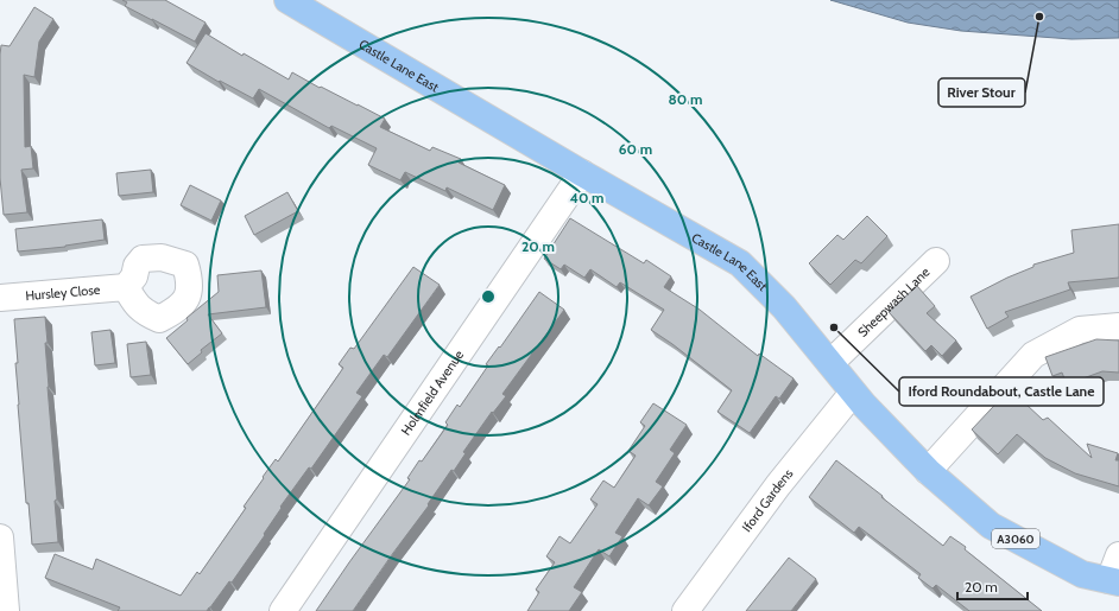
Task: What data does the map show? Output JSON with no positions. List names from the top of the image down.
{
  "streets": {
    "main road": ["Castle Lane East", "A3060"],
    "street": [
      "Hursley Close",
      "Sheepwash Lane",
      "Holmfield Avenue",
      "Iford Gardens"
    ]
  },
  "crossings": [
    ["Castle Lane East", "Sheepwash Lane"],
    ["Castle Lane East", "Holmfield Avenue"],
    ["Castle Lane East", "Iford Gardens"]
  ],
  "places": ["River Stour", "Iford Roundabout, Castle Lane"],
  "scale_bar": "20 m",
  "rings": [
    "80 m",
    "60 m",
    "40 m",
    "20 m"
  ]
}
